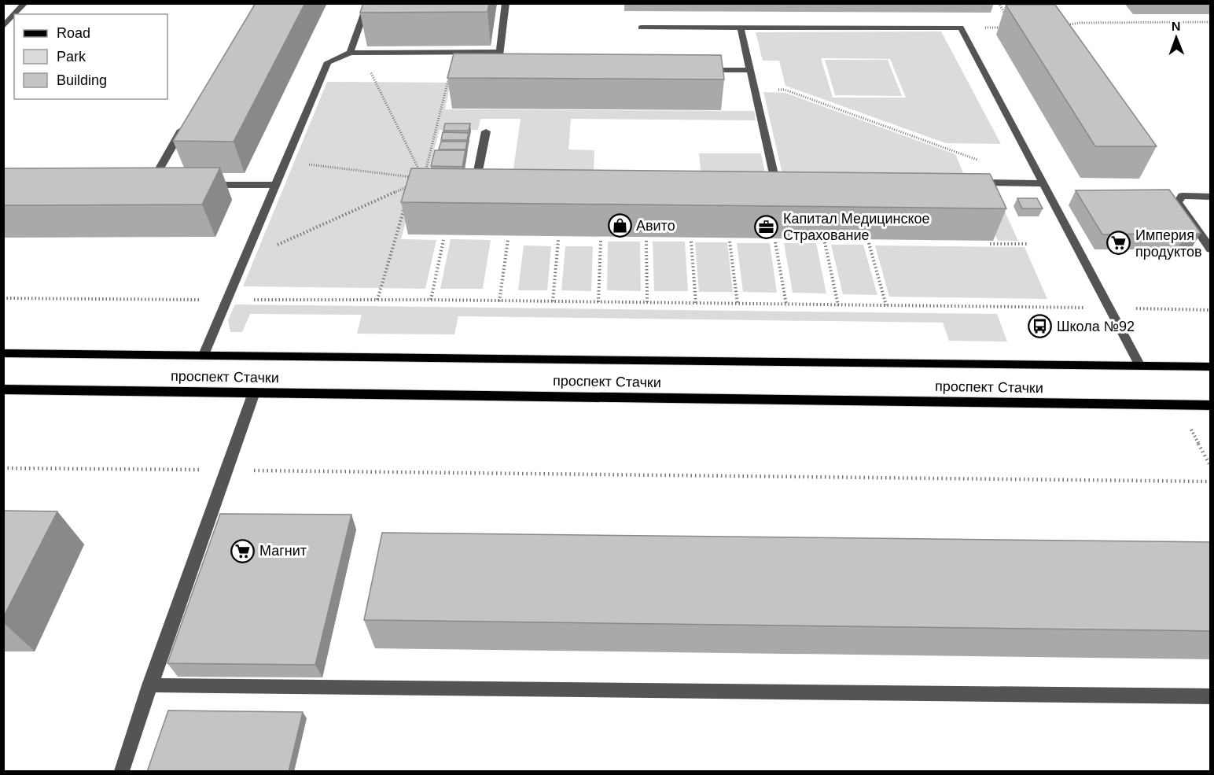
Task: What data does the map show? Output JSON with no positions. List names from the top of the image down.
{
  "streets": {
    "main road": ["проспект Стачки"]
  },
  "places": {
    "shop": ["Авито"],
    "office": ["Капитал Медицинское Страхование"],
    "supermarket": ["Империя продуктов", "Магнит"],
    "bus stop": ["Школа №92"]
  },
  "legend": ["Road", "Park", "Building"],
  "north": "top"
}
